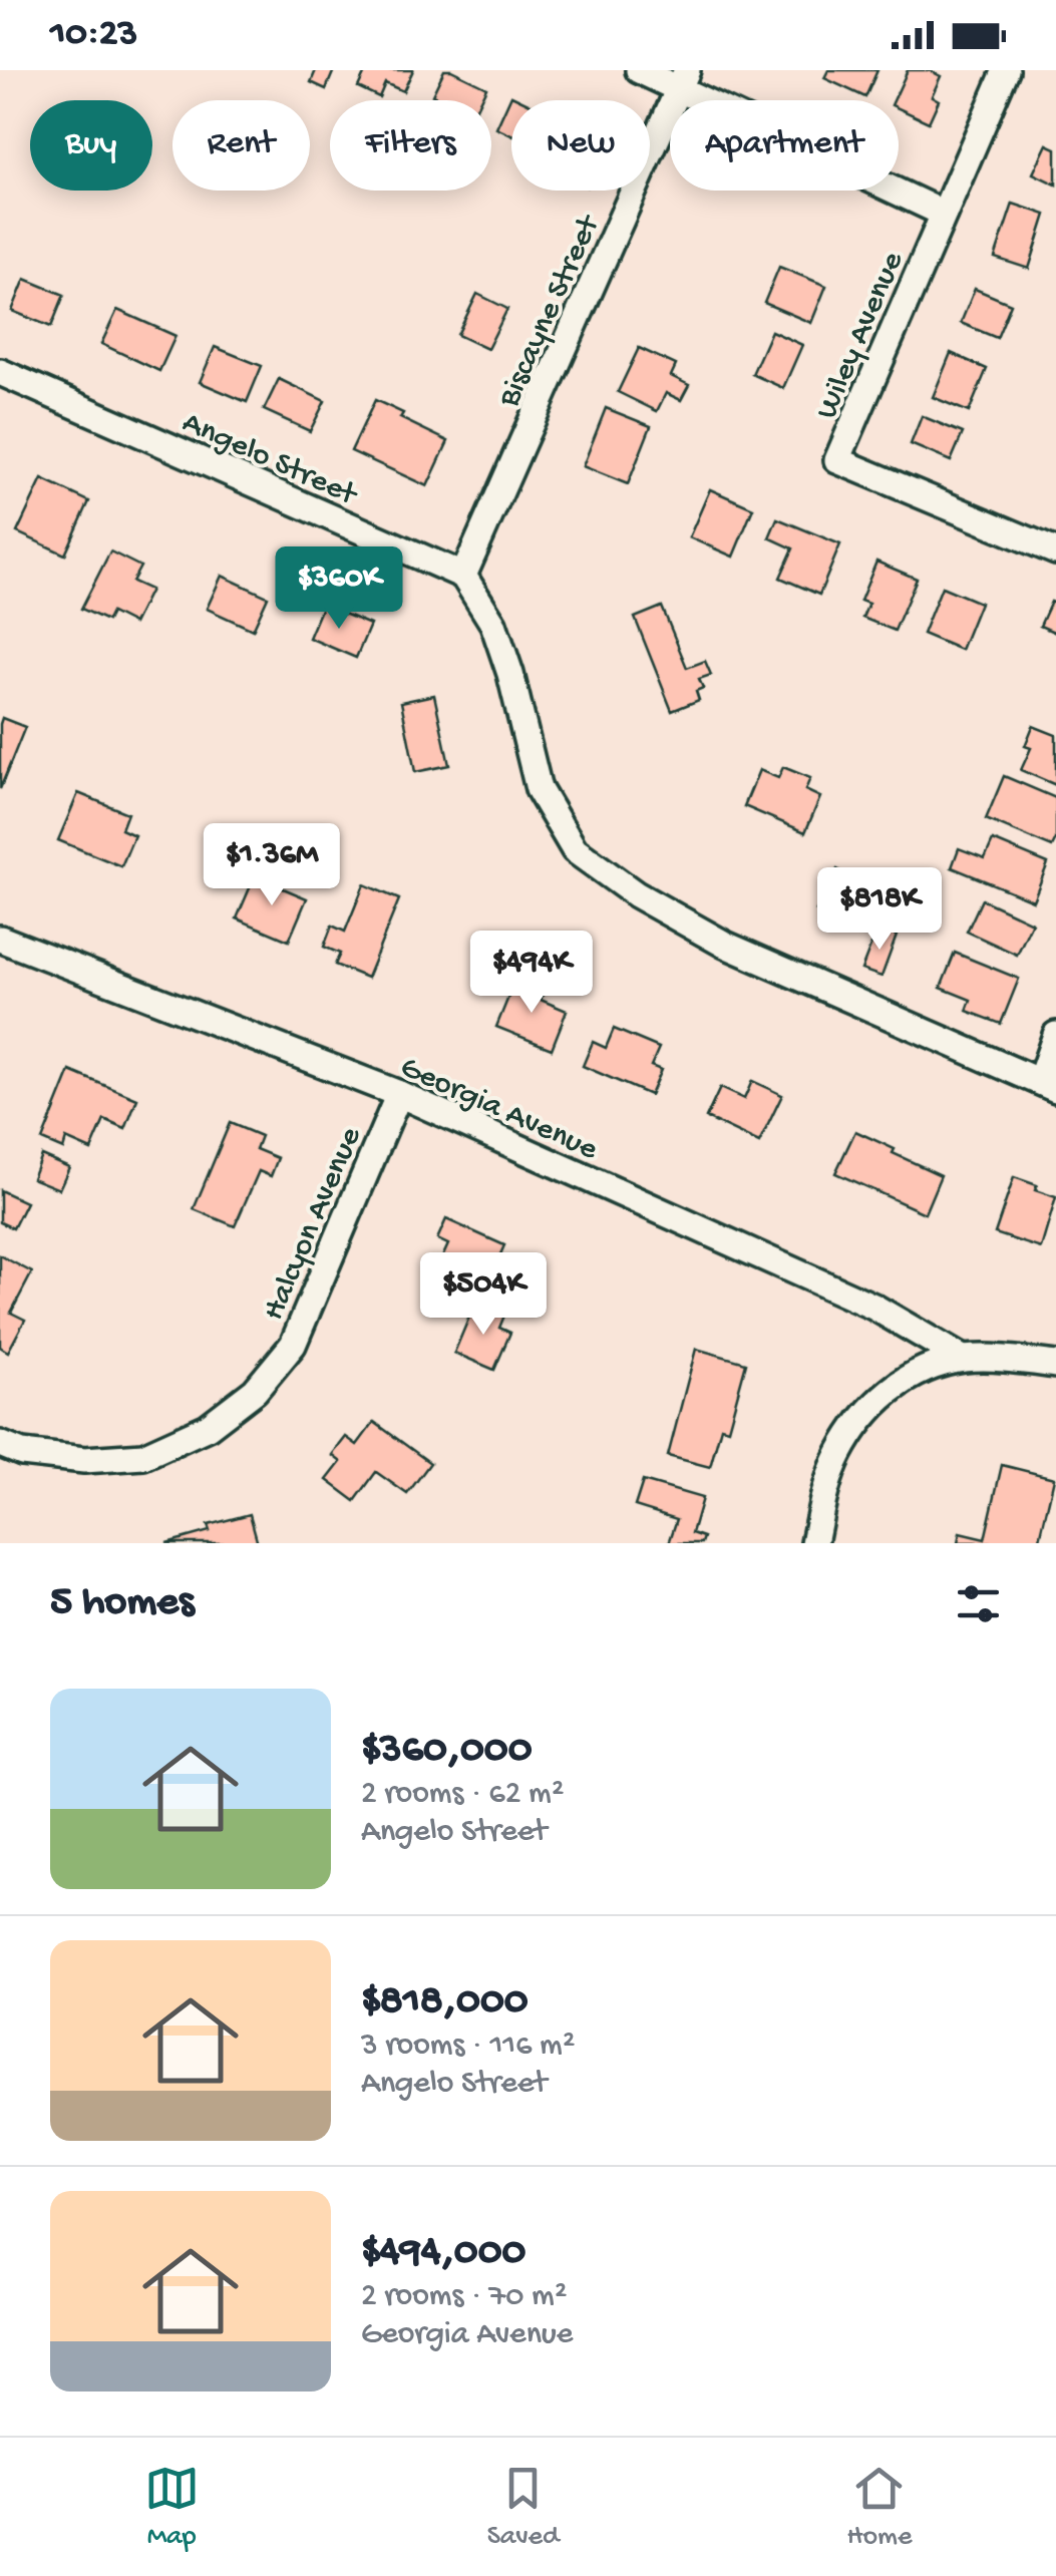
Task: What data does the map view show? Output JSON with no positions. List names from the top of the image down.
{
  "streets": {
    "street": [
      "Biscayne Street",
      "Wiley Avenue",
      "Angelo Street",
      "Georgia Avenue",
      "Halcyon Avenue"
    ]
  },
  "crossings": [
    ["Biscayne Street", "Angelo Street"],
    ["Georgia Avenue", "Halcyon Avenue"]
  ],
  "page": {
    "status": "10:23",
    "chip": [
      "Buy",
      "Rent",
      "Filters",
      "New",
      "Apartment"
    ],
    "price": [
      "$360K",
      "$1.36M",
      "$818K",
      "$494K",
      "$504K"
    ],
    "heading": "5 homes",
    "list": [
      {
        "name": "$360,000",
        "note": "2 rooms · 62 m² · Angelo Street"
      },
      {
        "name": "$818,000",
        "note": "3 rooms · 116 m² · Angelo Street"
      },
      {
        "name": "$494,000",
        "note": "2 rooms · 70 m² · Georgia Avenue"
      }
    ],
    "tabs": ["Map", "Saved", "Home"]
  }
}
